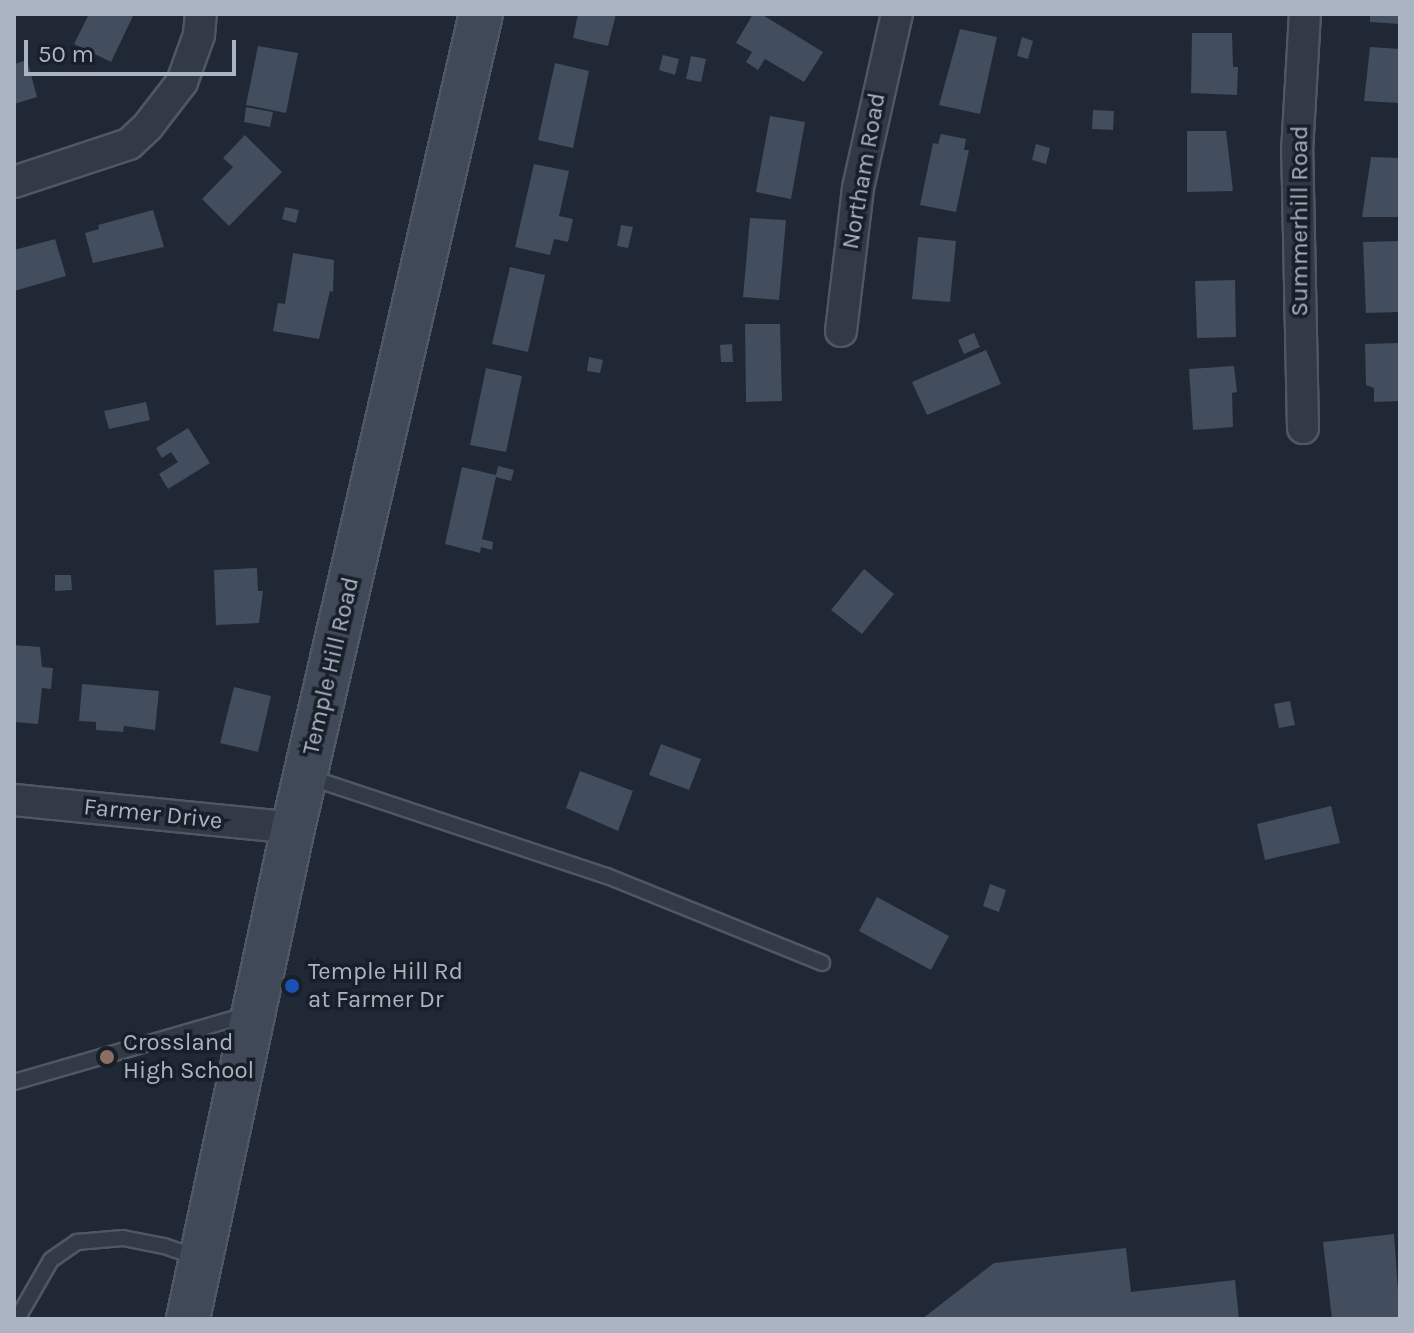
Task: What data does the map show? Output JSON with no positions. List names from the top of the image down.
{
  "streets": {
    "main road": ["Temple Hill Road"],
    "street": ["Northam Road", "Summerhill Road", "Farmer Drive"]
  },
  "crossings": [
    ["Temple Hill Road", "Farmer Drive"]
  ],
  "places": ["Temple Hill Rd at Farmer Dr", "Crossland High School"],
  "scale_bar": "50 m"
}
